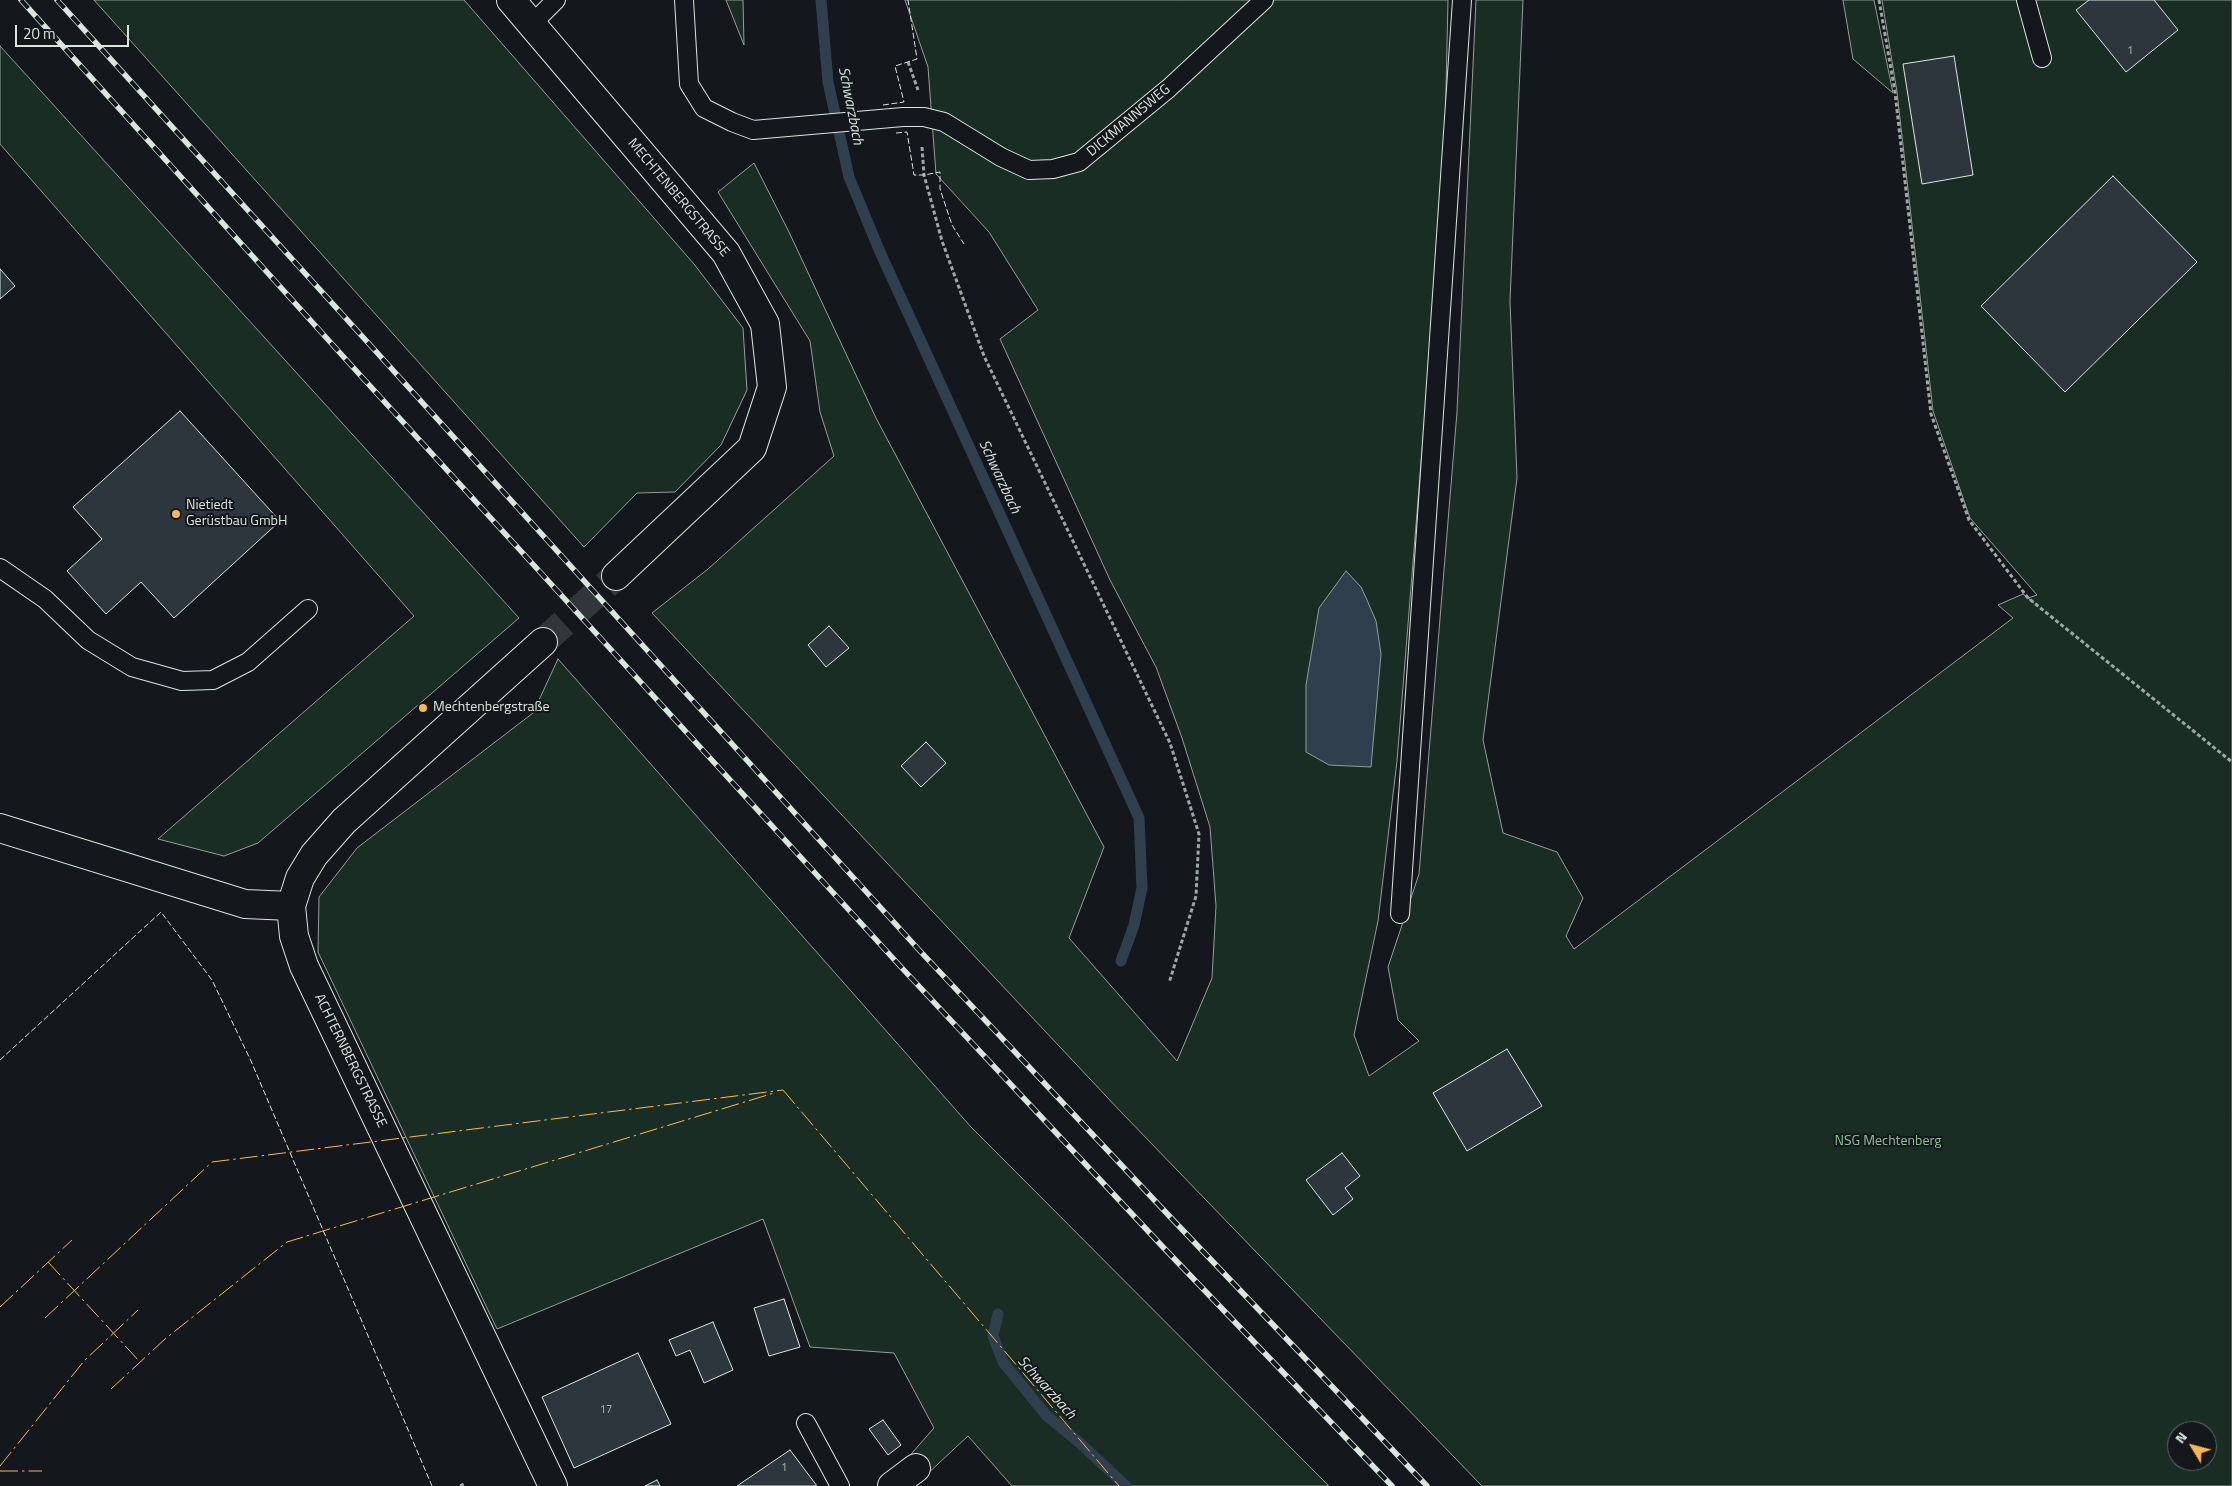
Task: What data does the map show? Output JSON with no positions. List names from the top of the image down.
{
  "streets": {
    "street": ["MECHTENBERGSTRASSE", "ACHTERNBERGSTRASSE"],
    "lane": ["DICKMANNSWEG"]
  },
  "water": ["Schwarzbach"],
  "parks": ["NSG Mechtenberg"],
  "places": ["Nietiedt Gerüstbau GmbH", "Mechtenbergstraße"],
  "house_numbers": ["1", "17", "1"],
  "scale_bar": "20 m",
  "north": "top left"
}
